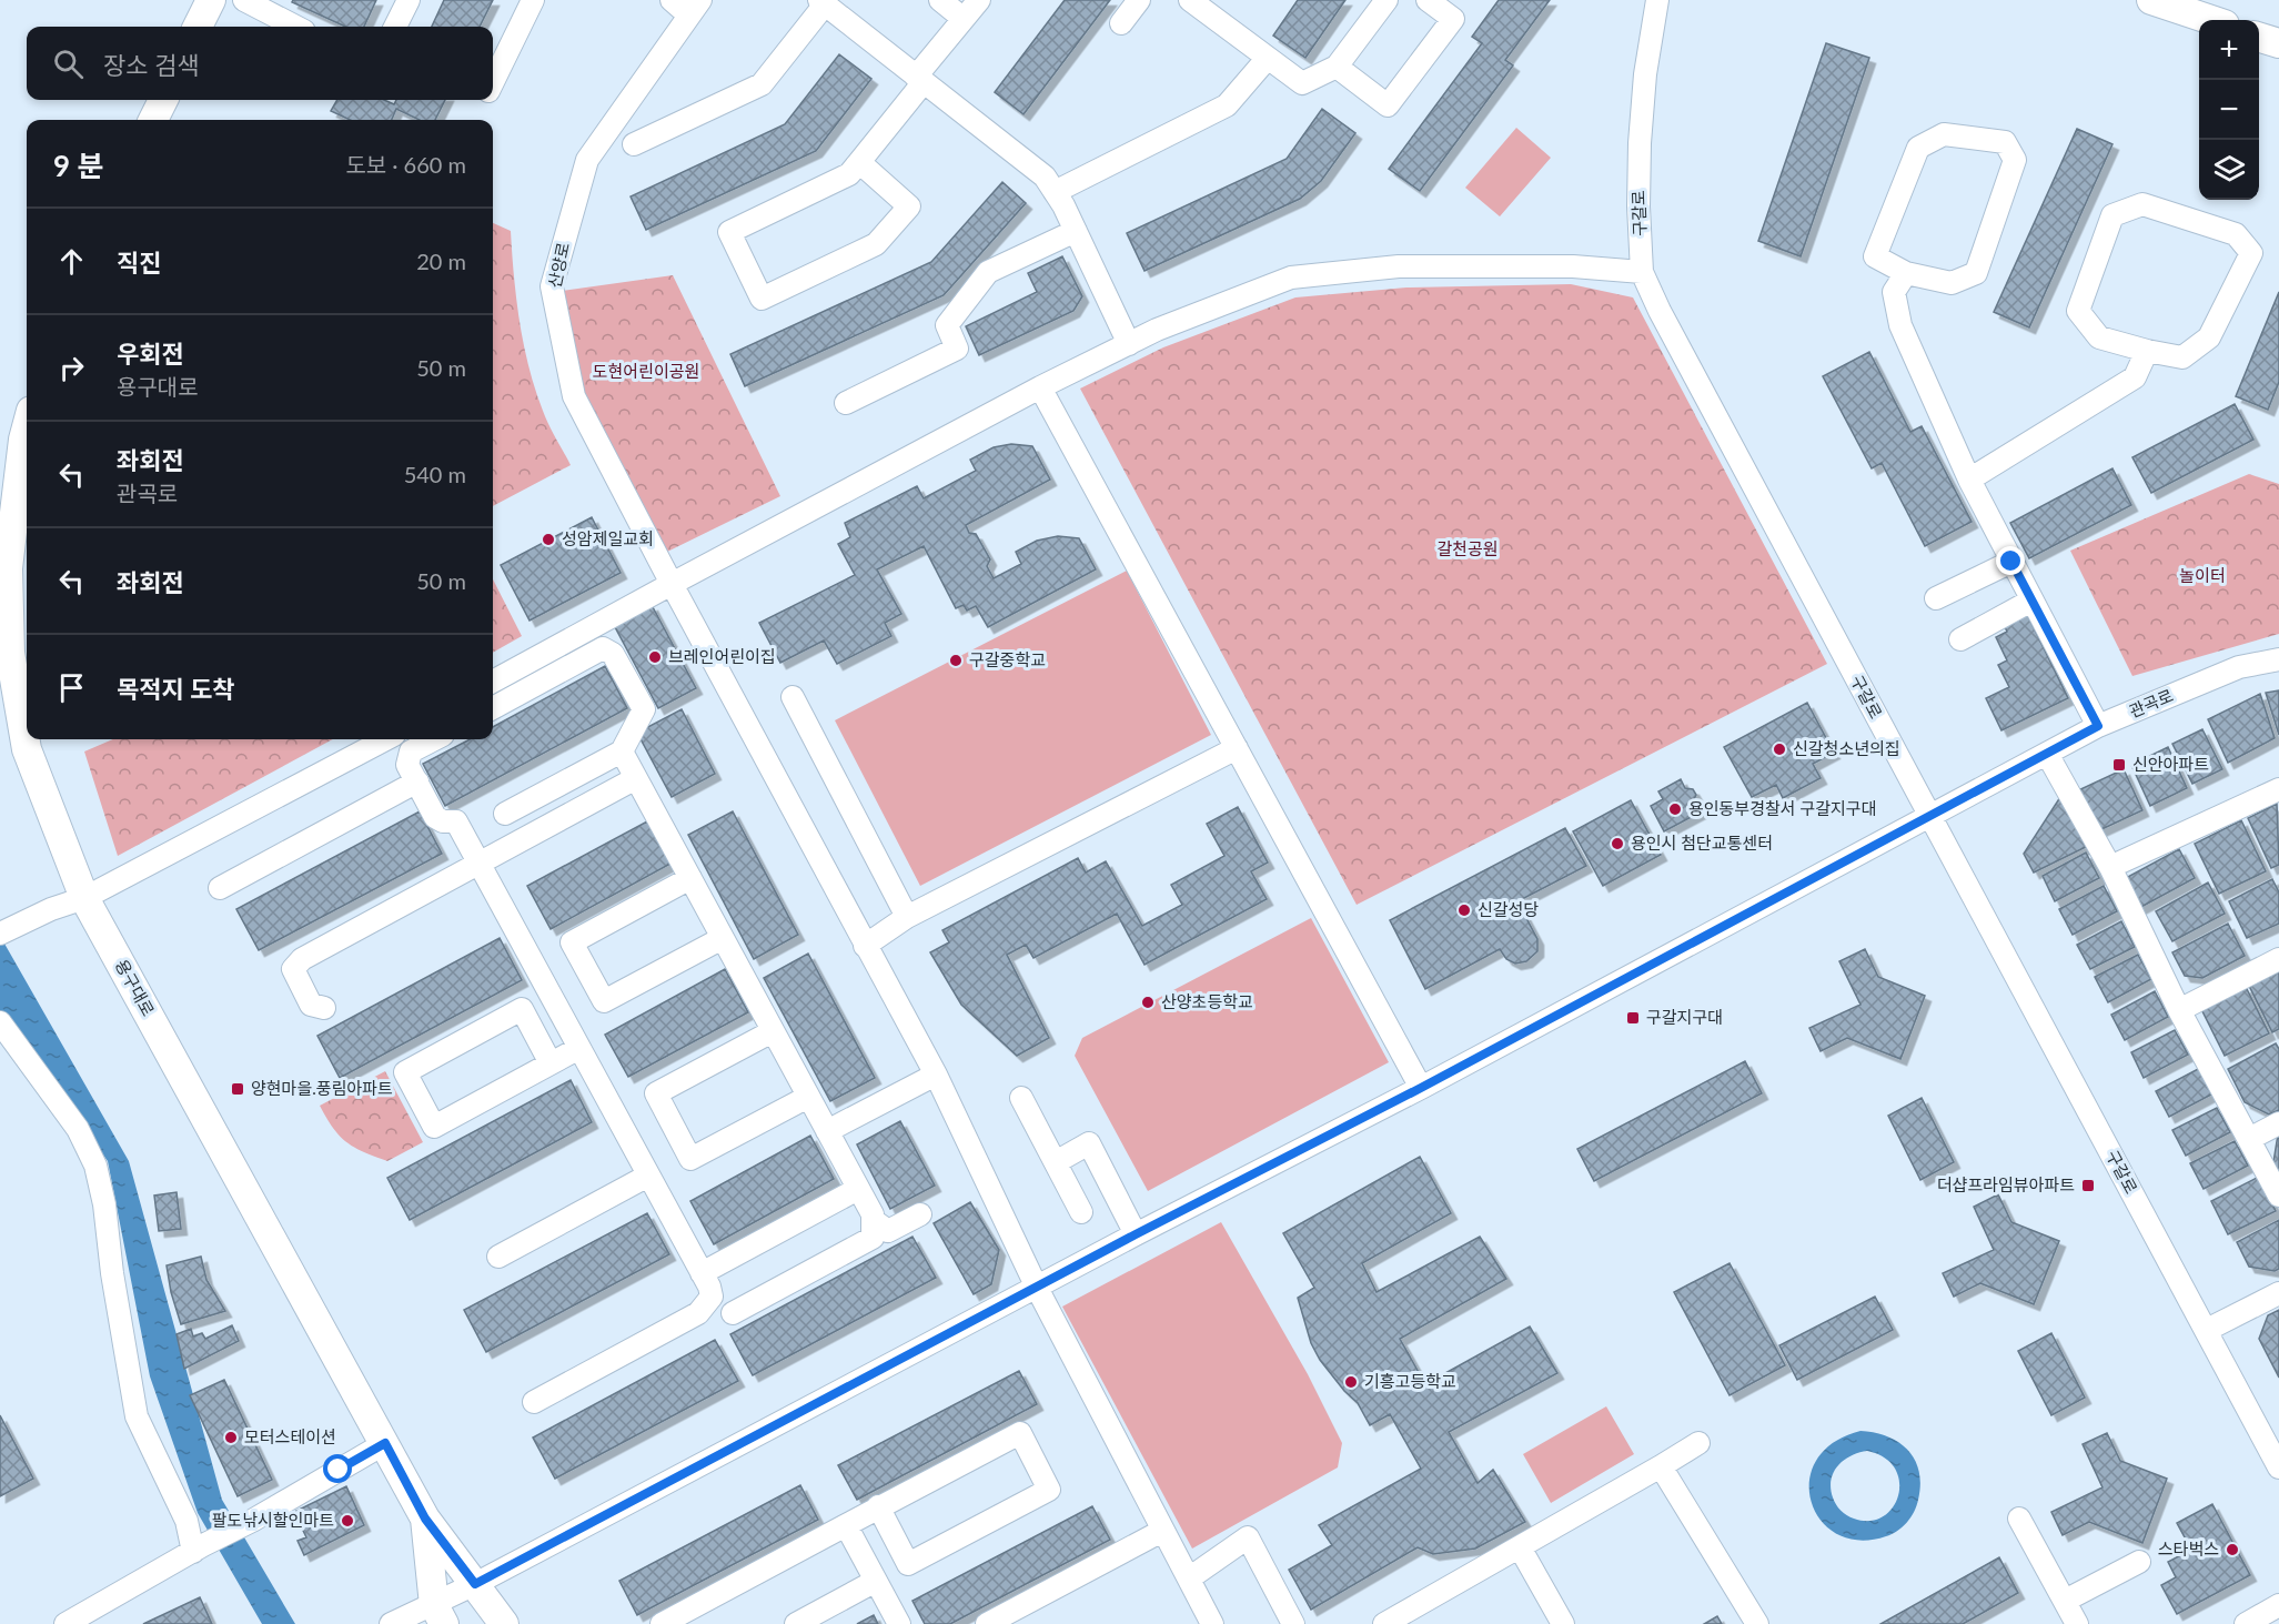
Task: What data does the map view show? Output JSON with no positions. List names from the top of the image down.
{
  "streets": {
    "main road": ["용구대로"],
    "street": ["구갈로", "산양로", "관곡로"]
  },
  "crossings": [
    ["구갈로", "관곡로"],
    ["산양로", "관곡로"],
    ["관곡로", "용구대로"]
  ],
  "parks": ["도현어린이공원", "갈천공원", "놀이터"],
  "places": {
    "other": [
      "성암제일교회",
      "브레인어린이집",
      "구갈중학교",
      "신갈청소년의집",
      "용인동부경찰서 구갈지구대",
      "용인시 첨단교통센터",
      "신갈성당",
      "산양초등학교",
      "기흥고등학교",
      "모터스테이션",
      "팔도낚시할인마트",
      "스타벅스"
    ],
    "transit": [
      "신안아파트",
      "구갈지구대",
      "양현마을.풍림아파트",
      "더샵프라임뷰아파트"
    ]
  },
  "page": {
    "map_buttons": ["+", "−"],
    "search": "장소 검색",
    "heading": ["9 분", "도보 · 660 m"],
    "list": [
      ["직진", "20 m"],
      ["우회전", "용구대로", "50 m"],
      ["좌회전", "관곡로", "540 m"],
      ["좌회전", "50 m"],
      "목적지 도착"
    ]
  }
}
